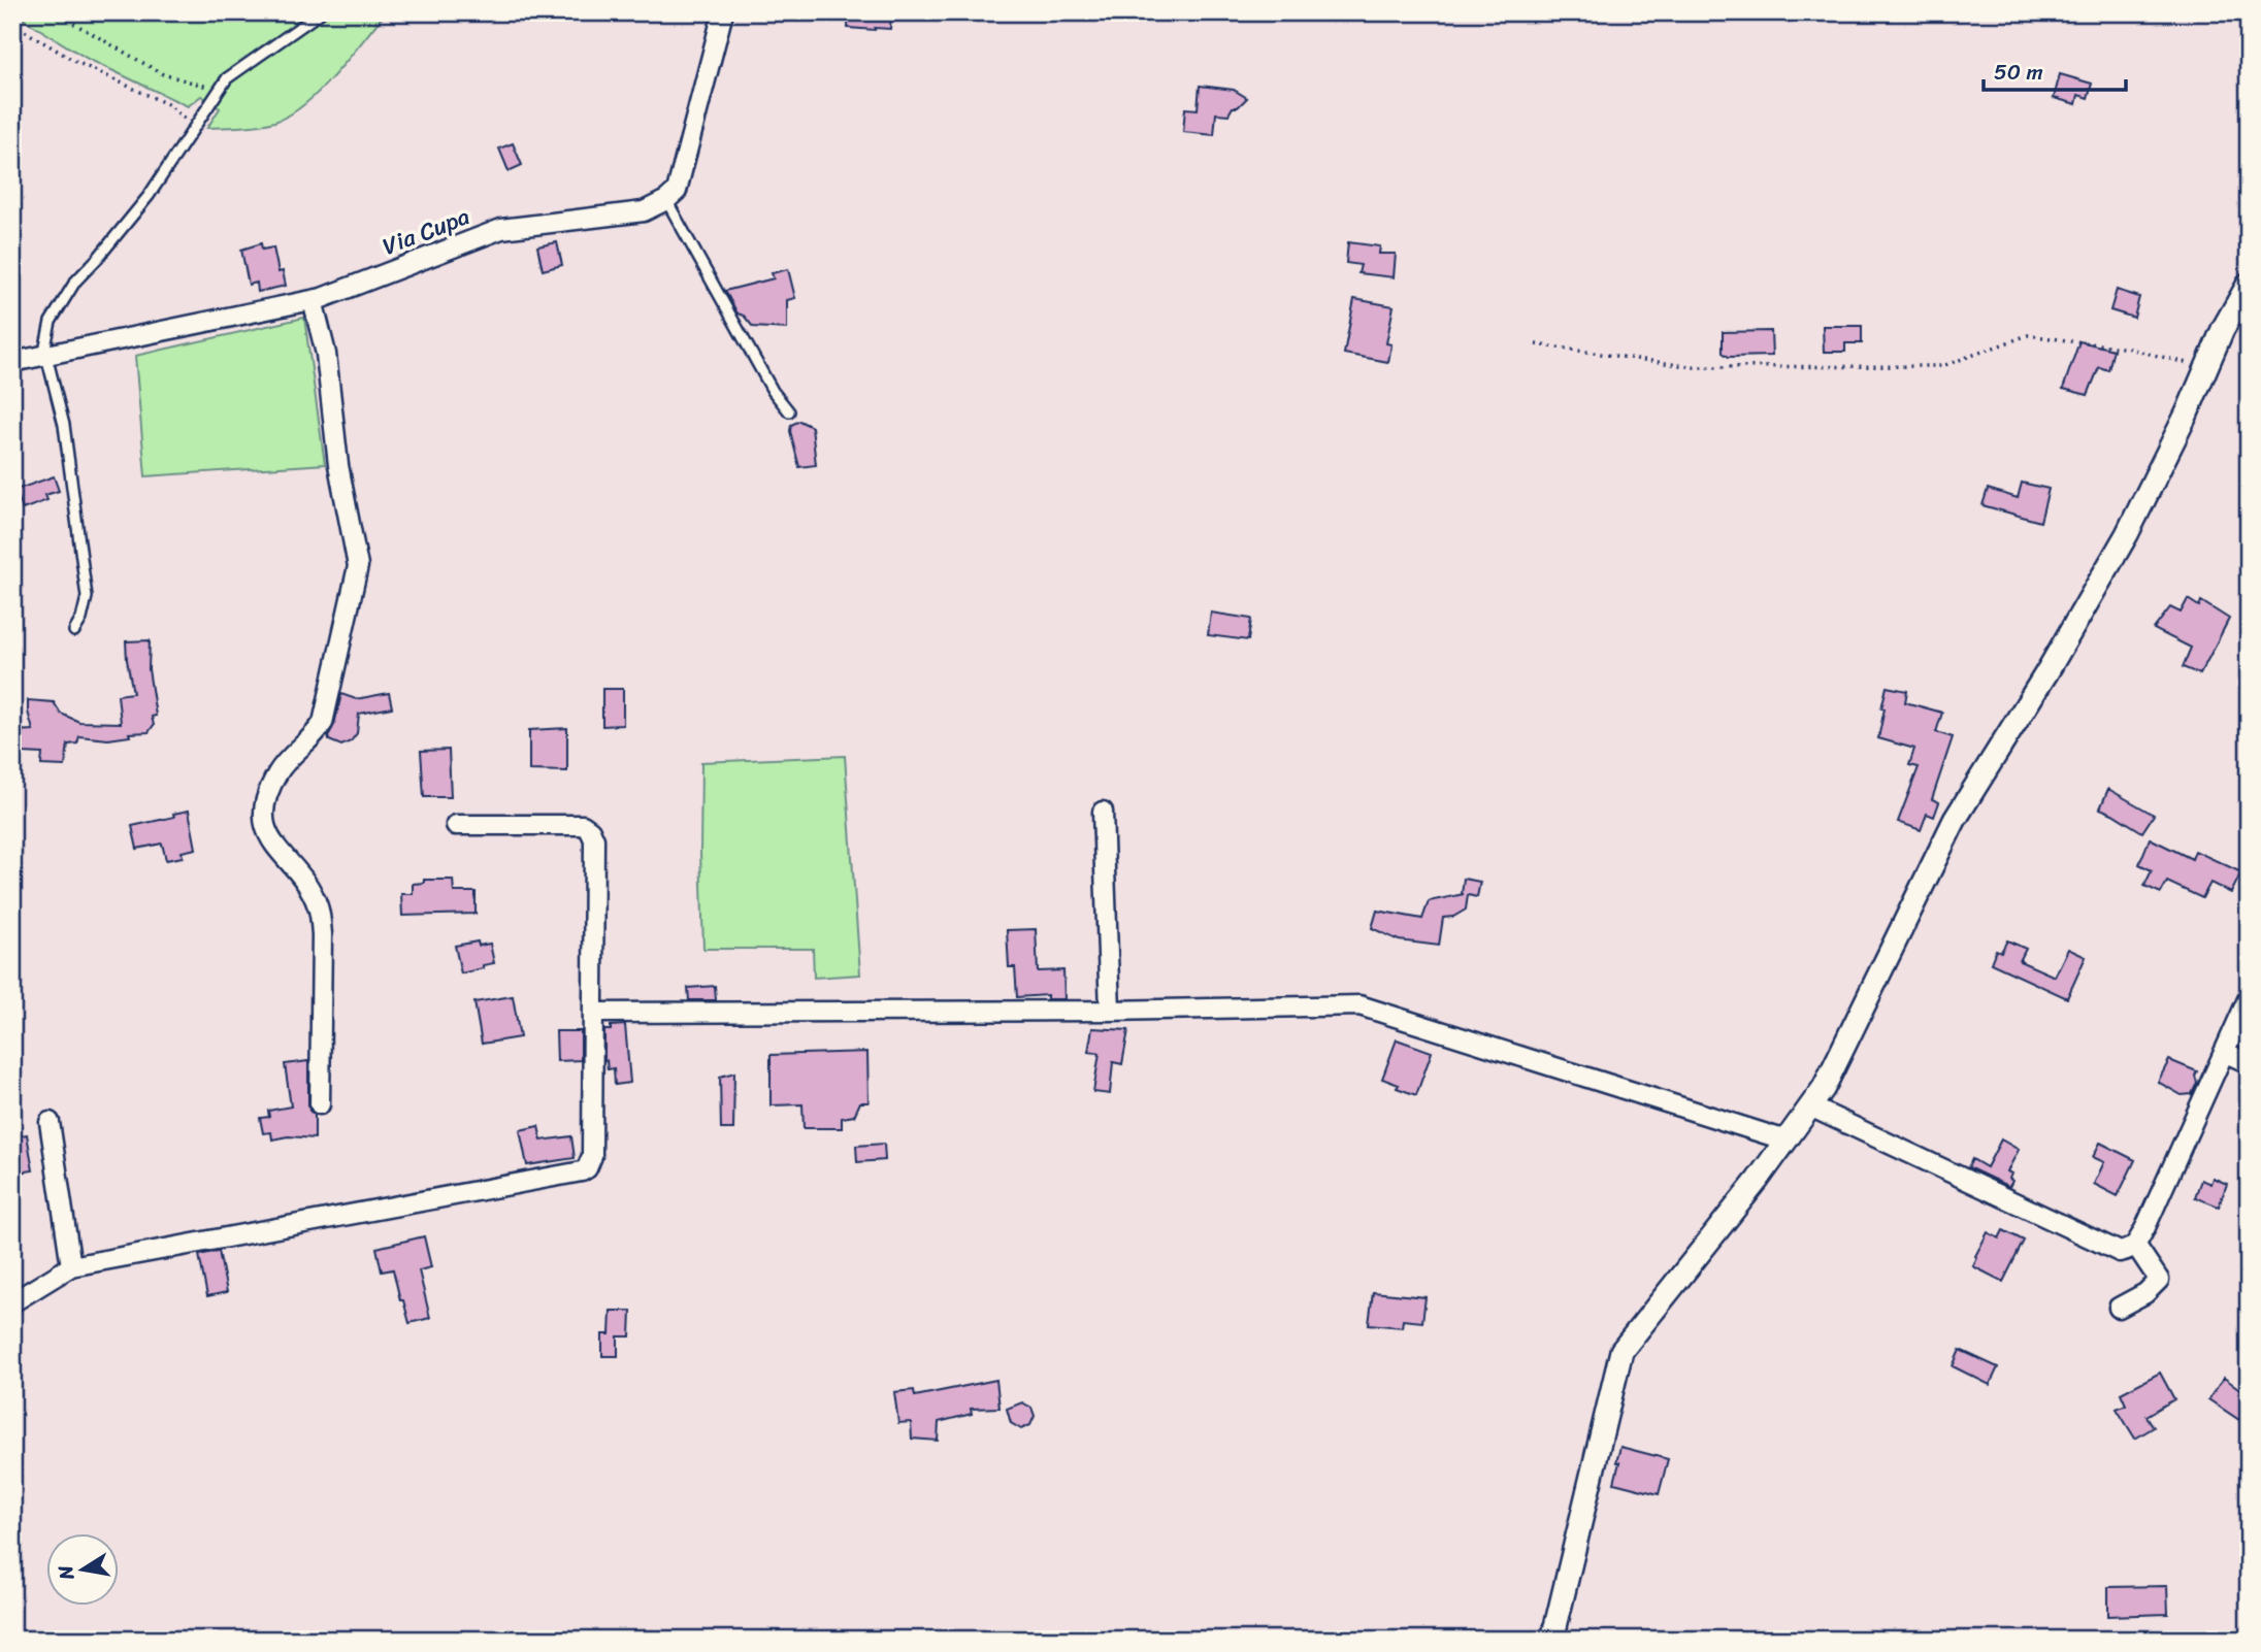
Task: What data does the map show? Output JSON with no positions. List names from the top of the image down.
{
  "streets": {
    "street": ["Via Cupa"]
  },
  "scale_bar": "50 m",
  "north": "left"
}
